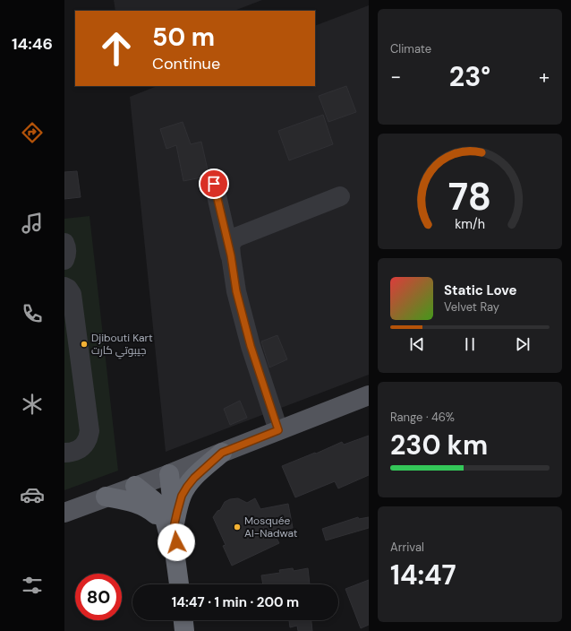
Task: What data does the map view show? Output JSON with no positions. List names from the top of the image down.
{
  "places": ["Djibouti Kart جيبوتي كارت", "Mosquée Al-Nadwat"],
  "page": {
    "tabs": "14:46",
    "tile": [
      "Climate",
      ["Range · 46%", "230 km"],
      ["Arrival", "14:47"]
    ],
    "turn": ["50 m", "Continue"],
    "heat": ["−", "23°", "+"],
    "song": ["Static Love", "Velvet Ray"],
    "limit": "80",
    "trip": "14:47 · 1 min · 200 m",
    "gauge": ["78", "km/h"]
  }
}
